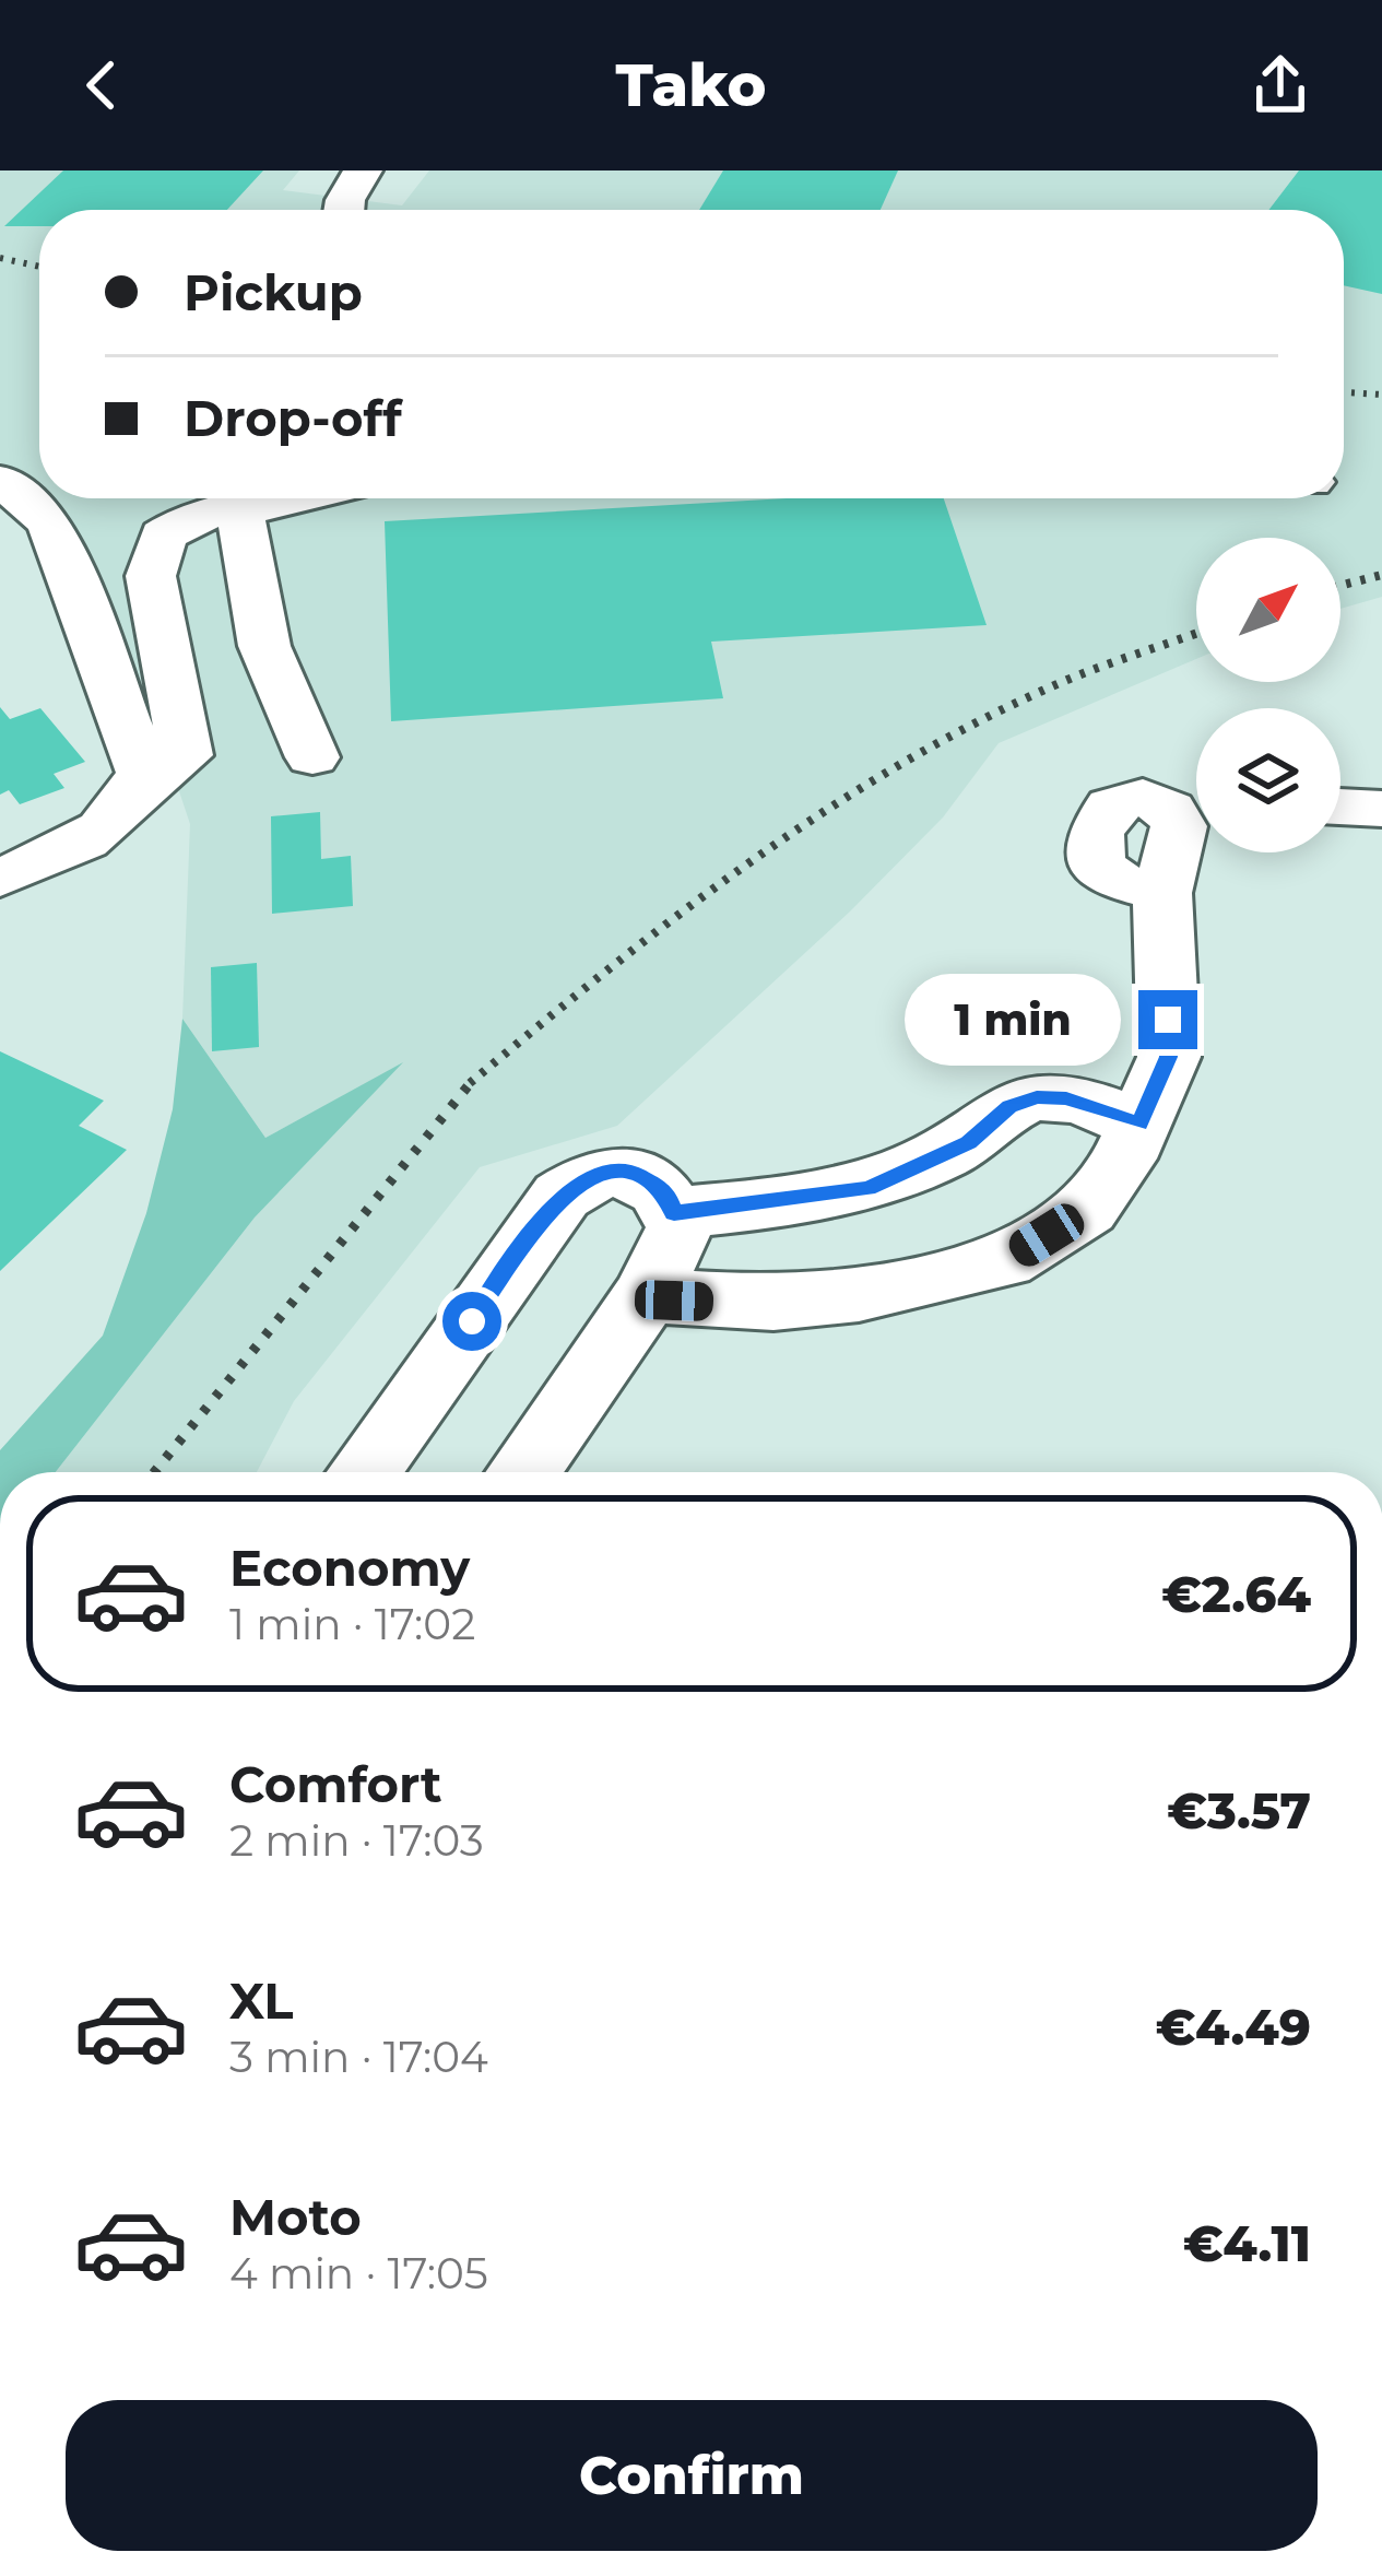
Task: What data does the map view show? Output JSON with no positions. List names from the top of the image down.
{
  "north": "top right",
  "page": {
    "header": "Tako",
    "banner": ["Pickup", "Drop-off"],
    "bubble": "1 min",
    "list": [
      {
        "name": "Economy",
        "note": "1 min · 17:02",
        "value": "€2.64"
      },
      {
        "name": "Comfort",
        "note": "2 min · 17:03",
        "value": "€3.57"
      },
      {
        "name": "XL",
        "note": "3 min · 17:04",
        "value": "€4.49"
      },
      {
        "name": "Moto",
        "note": "4 min · 17:05",
        "value": "€4.11"
      }
    ],
    "buttons": "Confirm"
  }
}
